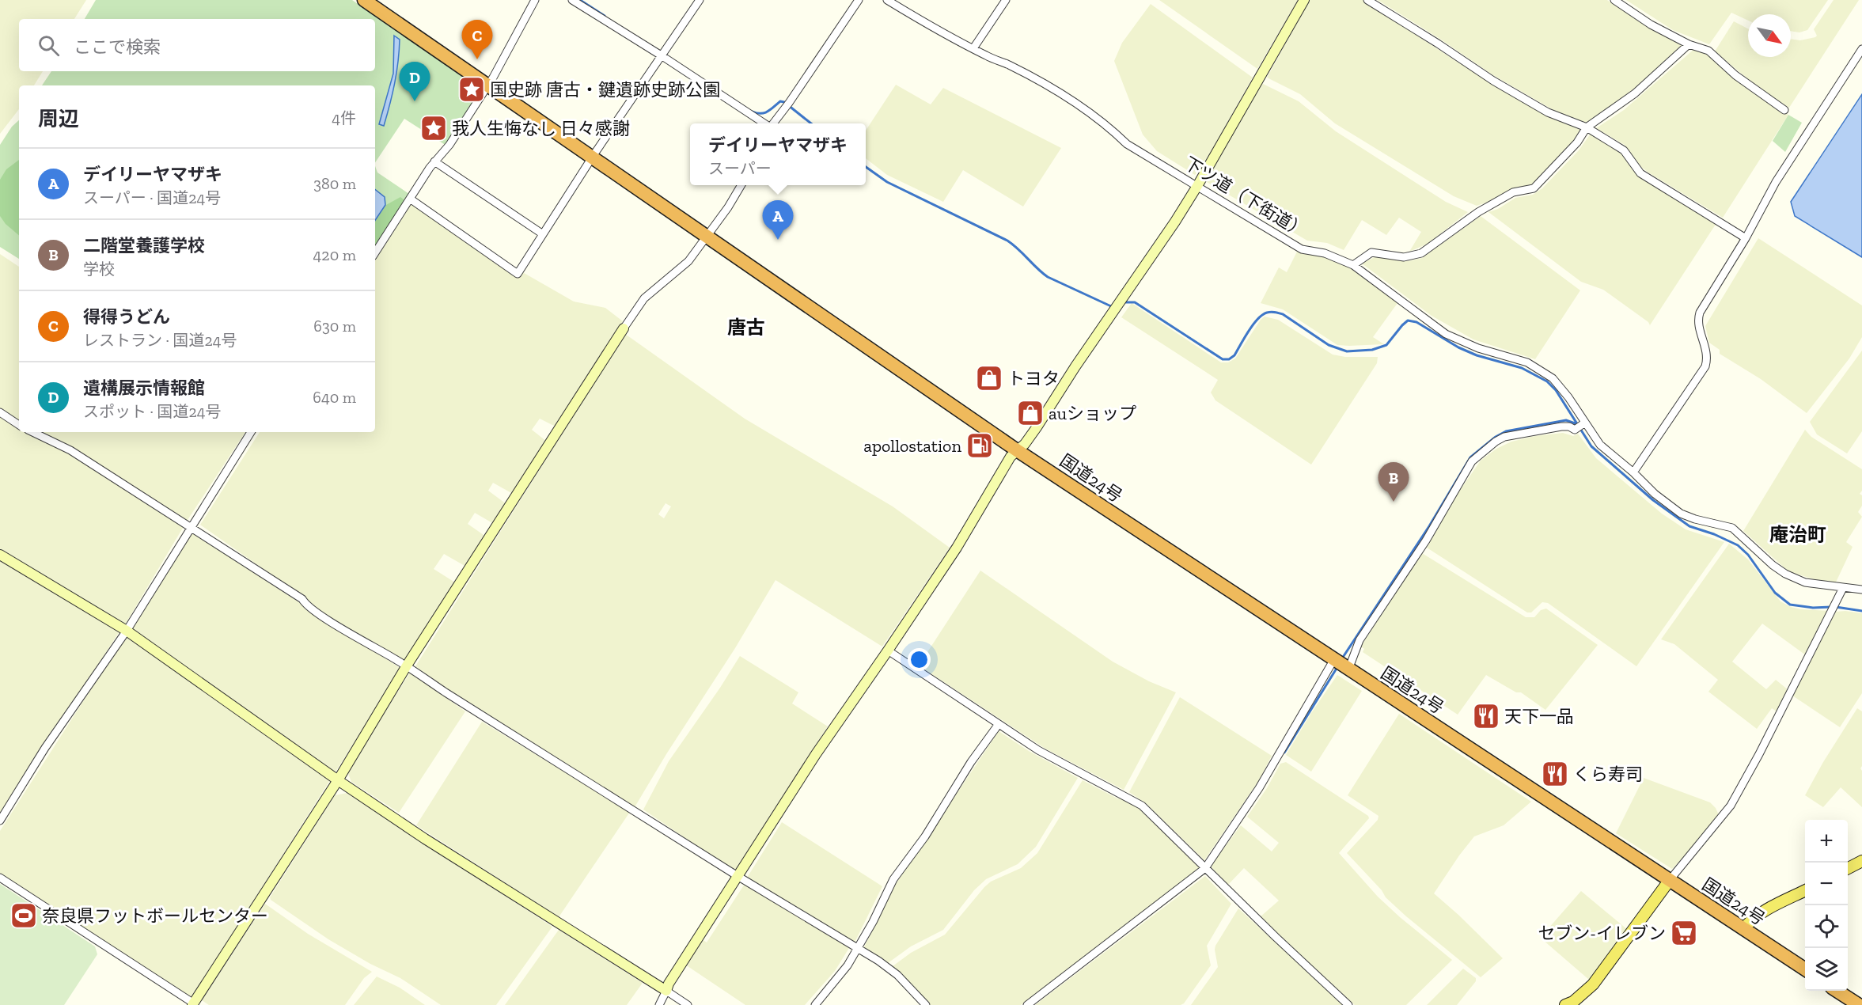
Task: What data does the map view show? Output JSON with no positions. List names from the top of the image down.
{
  "streets": {
    "highway": ["国道24号"],
    "street": ["下ツ道（下街道）"]
  },
  "districts": ["唐古", "庵治町"],
  "places": {
    "place": ["国史跡 唐古・鍵遺跡史跡公園", "我人生悔なし 日々感謝"],
    "shop": ["トヨタ", "auショップ"],
    "fuel station": ["apollostation"],
    "restaurant": ["天下一品", "くら寿司"],
    "sports": ["奈良県フットボールセンター"],
    "supermarket": ["セブン-イレブン"]
  },
  "north": "bottom right",
  "page": {
    "search": "ここで検索",
    "pins": [
      "C",
      "D",
      "A",
      "B"
    ],
    "heading": ["周辺", "4件"],
    "popup": ["デイリーヤマザキ", "スーパー"],
    "list": [
      {
        "mark": "A",
        "name": "デイリーヤマザキ",
        "note": "スーパー · 国道24号",
        "value": "380 m"
      },
      {
        "mark": "B",
        "name": "二階堂養護学校",
        "note": "学校",
        "value": "420 m"
      },
      {
        "mark": "C",
        "name": "得得うどん",
        "note": "レストラン · 国道24号",
        "value": "630 m"
      },
      {
        "mark": "D",
        "name": "遺構展示情報館",
        "note": "スポット · 国道24号",
        "value": "640 m"
      }
    ],
    "map_buttons": ["+", "−"]
  }
}
